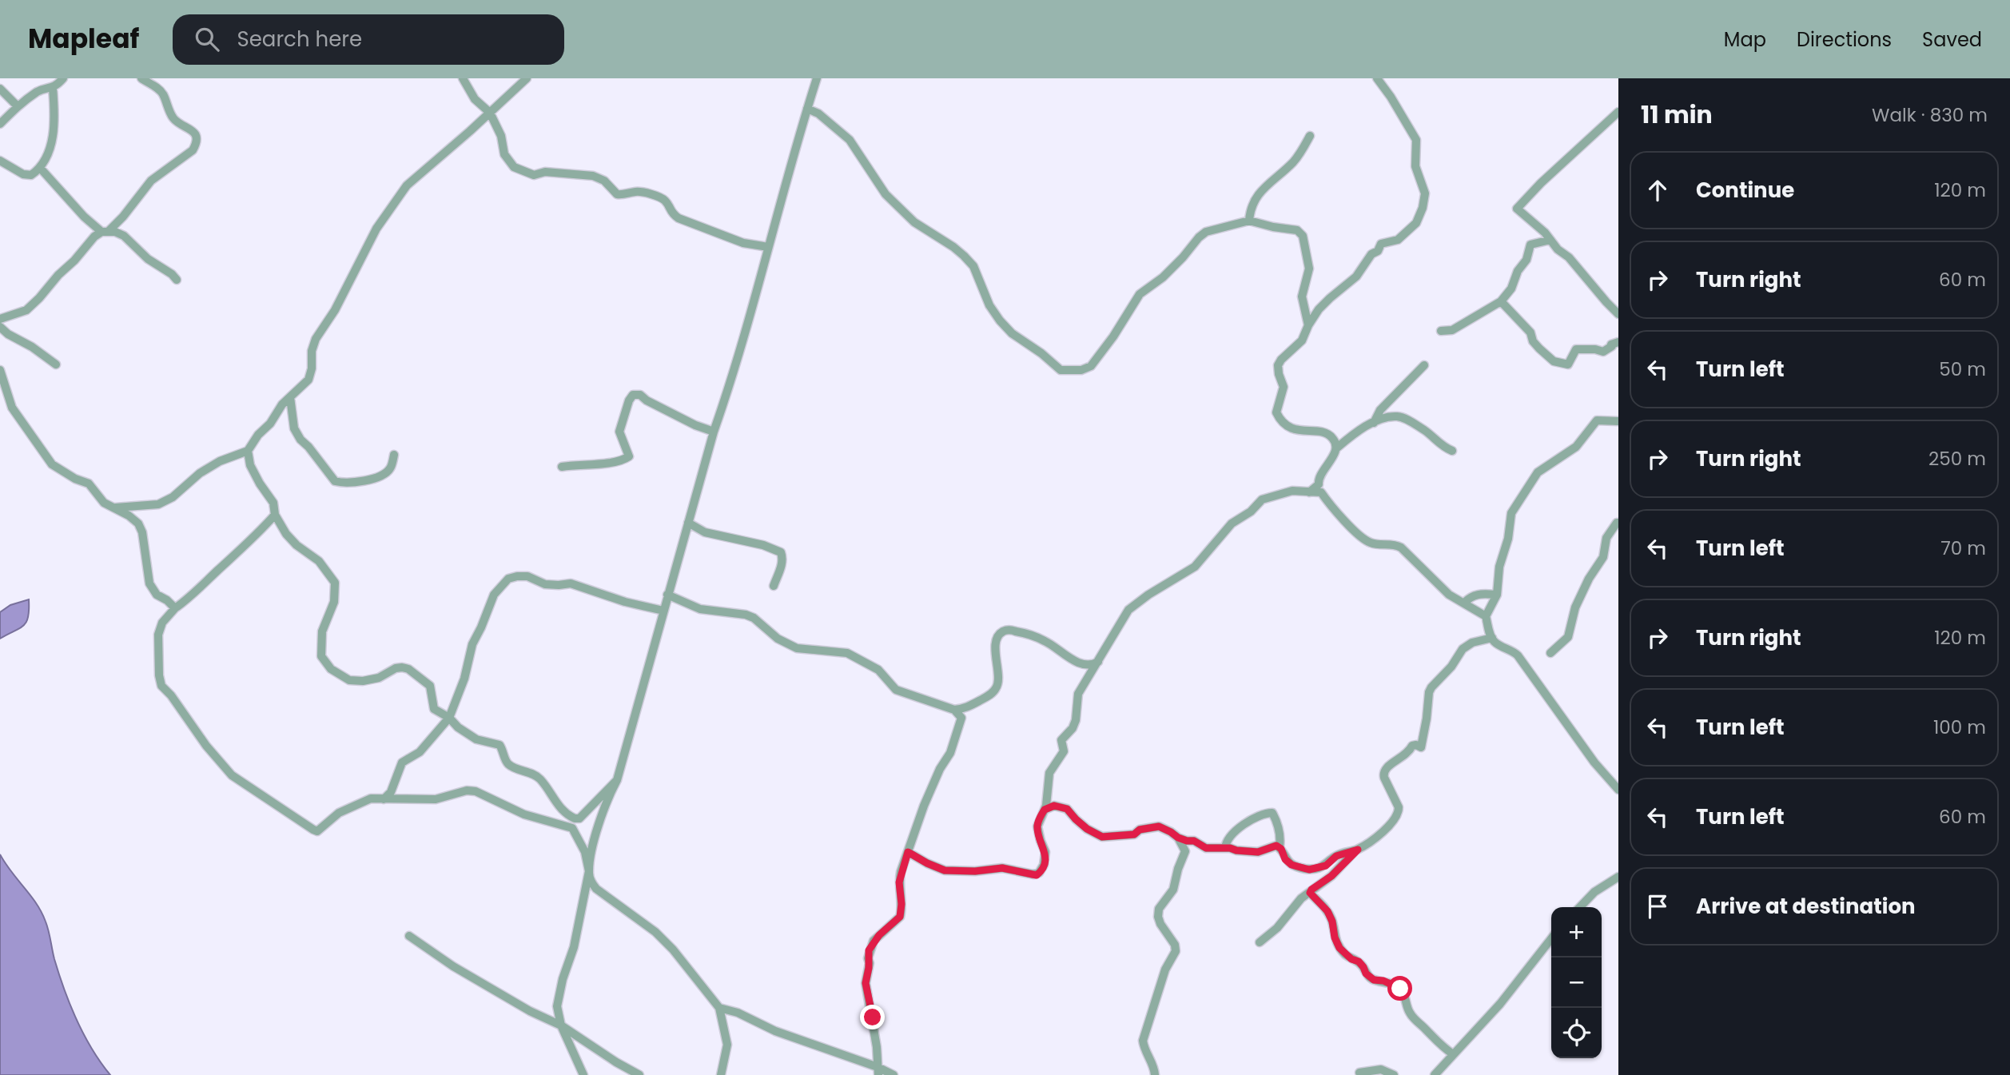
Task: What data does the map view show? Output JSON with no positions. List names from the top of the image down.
{
  "page": {
    "header": "Mapleaf",
    "search": "Search here",
    "nav": ["Map", "Directions", "Saved"],
    "heading": ["11 min", "Walk · 830 m"],
    "list": [
      ["Continue", "120 m"],
      ["Turn right", "60 m"],
      ["Turn left", "50 m"],
      ["Turn right", "250 m"],
      ["Turn left", "70 m"],
      ["Turn right", "120 m"],
      ["Turn left", "100 m"],
      ["Turn left", "60 m"],
      "Arrive at destination"
    ],
    "map_buttons": ["+", "−"]
  }
}
